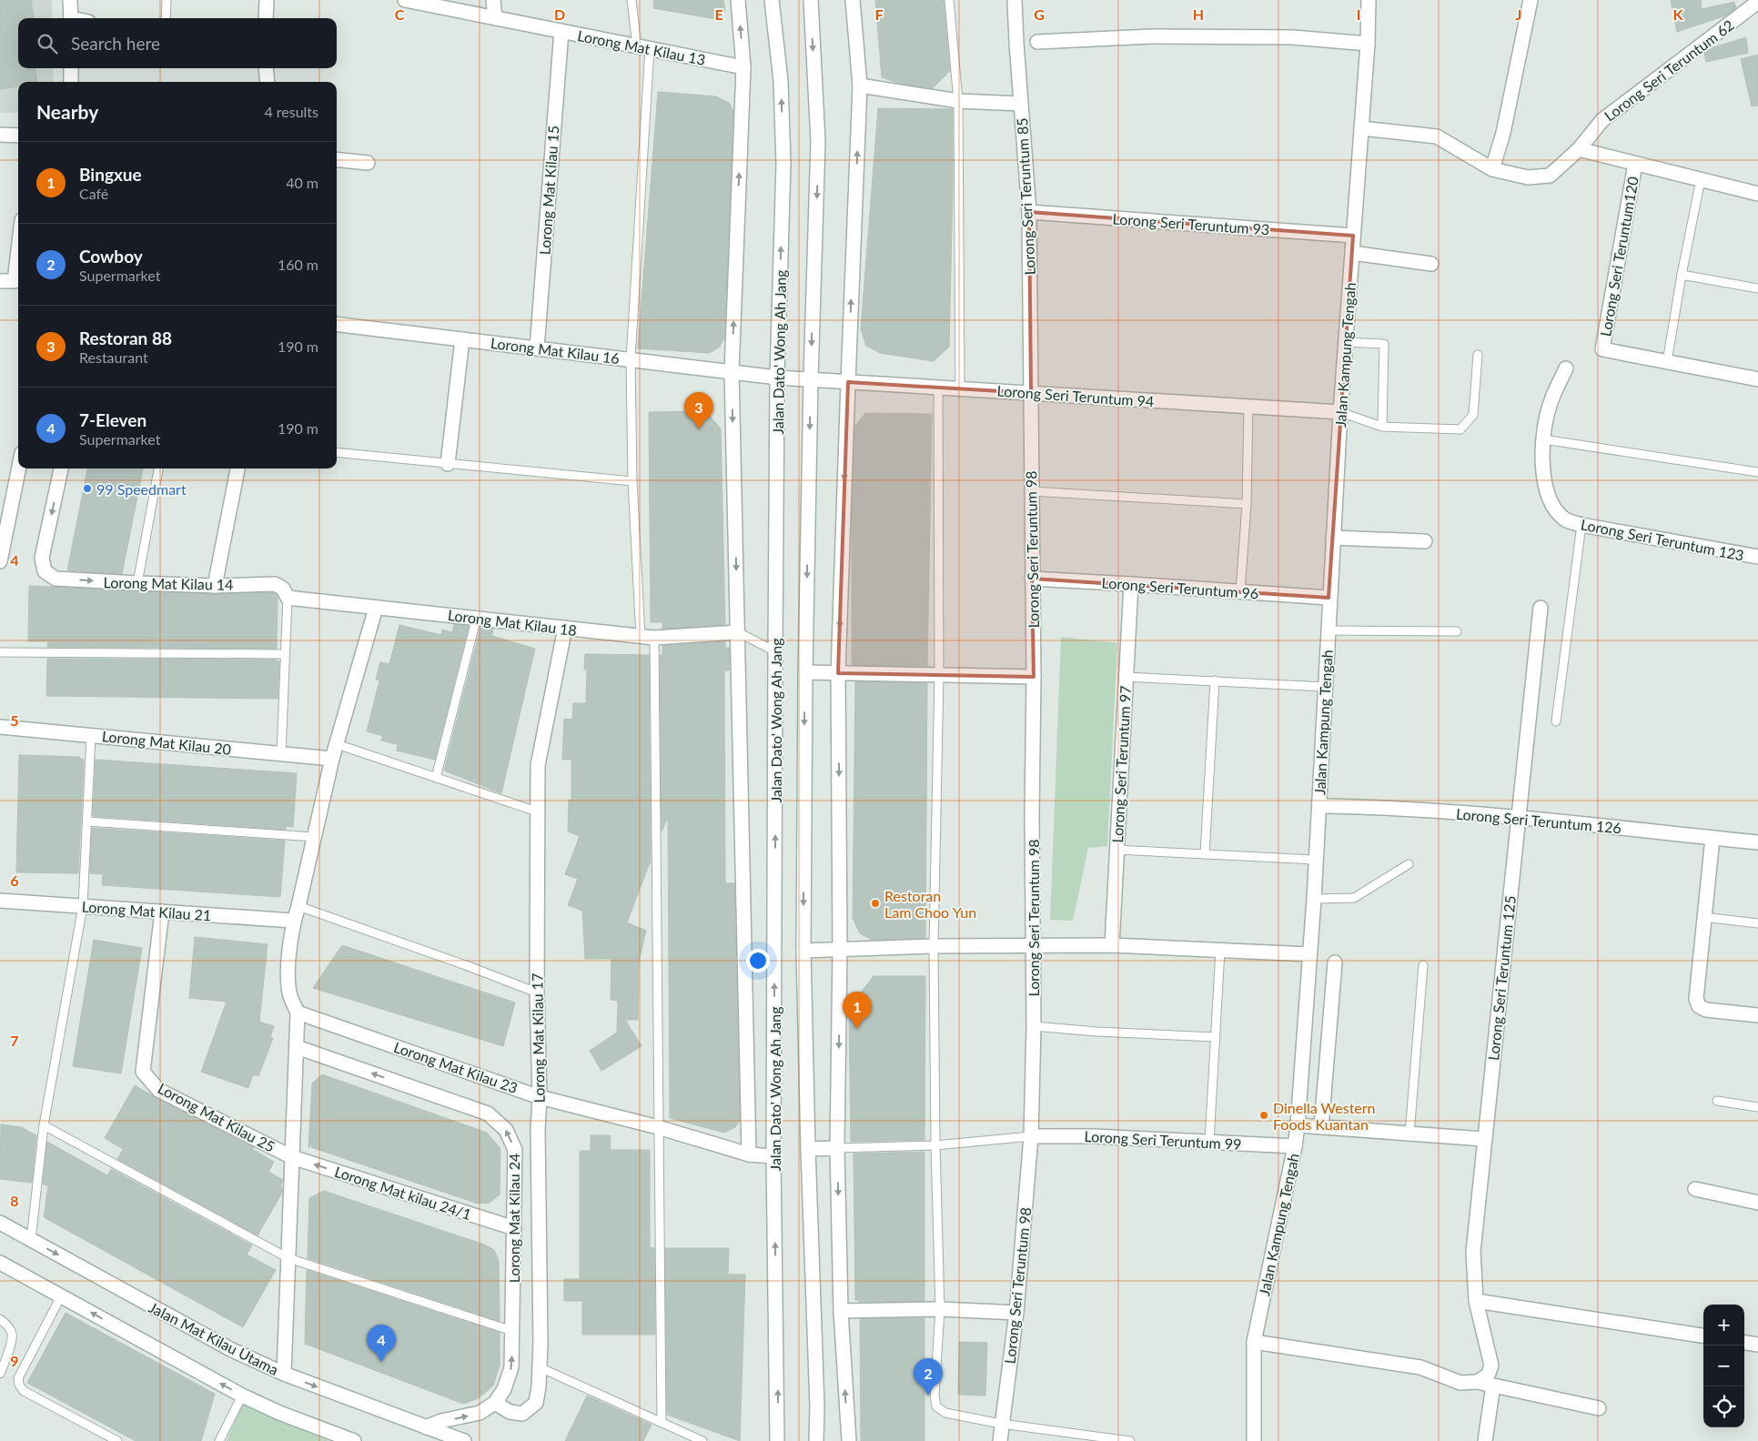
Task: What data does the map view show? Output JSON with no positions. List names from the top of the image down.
{
  "streets": {
    "street": [
      "Lorong Mat Kilau 13",
      "Lorong Seri Teruntum 62",
      "Lorong Mat Kilau 15",
      "Lorong Seri Teruntum 85",
      "Lorong Seri Teruntum 93",
      "Lorong Seri Teruntum120",
      "Lorong Mat Kilau 16",
      "Jalan Dato' Wong Ah Jang",
      "Jalan Kampung Tengah",
      "Lorong Seri Teruntum 94",
      "Lorong Seri Teruntum 123",
      "Lorong Seri Teruntum 98",
      "Lorong Mat Kilau 14",
      "Lorong Seri Teruntum 96",
      "Lorong Mat Kilau 18",
      "Lorong Mat Kilau 20",
      "Lorong Seri Teruntum 97",
      "Lorong Seri Teruntum 126",
      "Lorong Mat Kilau 21",
      "Lorong Seri Teruntum 125",
      "Lorong Mat Kilau 17",
      "Lorong Mat Kilau 23",
      "Lorong Mat Kilau 25",
      "Lorong Seri Teruntum 99",
      "Lorong Mat kilau 24/1",
      "Lorong Mat Kilau 24",
      "Jalan Mat Kilau Utama"
    ]
  },
  "crossings": [
    ["Lorong Mat Kilau 13", "Lorong Mat Kilau 15"],
    ["Lorong Seri Teruntum 62", "Jalan Kampung Tengah"],
    ["Lorong Mat Kilau 15", "Lorong Mat Kilau 16"],
    ["Lorong Seri Teruntum 85", "Lorong Seri Teruntum 93"],
    ["Lorong Seri Teruntum 85", "Lorong Seri Teruntum 94"],
    ["Lorong Seri Teruntum 85", "Lorong Seri Teruntum 98"],
    ["Lorong Seri Teruntum 93", "Jalan Kampung Tengah"],
    ["Lorong Mat Kilau 16", "Jalan Dato' Wong Ah Jang"],
    ["Lorong Mat Kilau 16", "Lorong Seri Teruntum 94"],
    ["Jalan Dato' Wong Ah Jang", "Lorong Seri Teruntum 94"],
    ["Jalan Dato' Wong Ah Jang", "Lorong Mat Kilau 23"],
    ["Jalan Kampung Tengah", "Lorong Seri Teruntum 94"],
    ["Jalan Kampung Tengah", "Lorong Seri Teruntum 96"],
    ["Jalan Kampung Tengah", "Lorong Seri Teruntum 126"],
    ["Jalan Kampung Tengah", "Lorong Seri Teruntum 99"],
    ["Lorong Seri Teruntum 94", "Lorong Seri Teruntum 98"],
    ["Lorong Seri Teruntum 98", "Lorong Seri Teruntum 96"],
    ["Lorong Seri Teruntum 98", "Lorong Seri Teruntum 99"],
    ["Lorong Mat Kilau 14", "Lorong Mat Kilau 18"],
    ["Lorong Seri Teruntum 96", "Lorong Seri Teruntum 97"],
    ["Lorong Mat Kilau 18", "Lorong Mat Kilau 17"],
    ["Lorong Seri Teruntum 126", "Lorong Seri Teruntum 125"],
    ["Lorong Mat Kilau 21", "Lorong Mat Kilau 25"],
    ["Lorong Mat Kilau 17", "Lorong Mat Kilau 23"],
    ["Lorong Mat Kilau 17", "Lorong Mat Kilau 24"],
    ["Lorong Mat Kilau 25", "Lorong Mat kilau 24/1"],
    ["Lorong Mat kilau 24/1", "Lorong Mat Kilau 24"]
  ],
  "one_way": ["Lorong Mat kilau 24/1", "Lorong Mat Kilau 24"],
  "places": ["99 Speedmart", "Restoran Lam Choo Yun", "Dinella Western Foods Kuantan"],
  "page": {
    "search": "Search here",
    "heading": ["Nearby", "4 results"],
    "list": [
      {
        "mark": "1",
        "name": "Bingxue",
        "note": "Café",
        "value": "40 m"
      },
      {
        "mark": "2",
        "name": "Cowboy",
        "note": "Supermarket",
        "value": "160 m"
      },
      {
        "mark": "3",
        "name": "Restoran 88",
        "note": "Restaurant",
        "value": "190 m"
      },
      {
        "mark": "4",
        "name": "7-Eleven",
        "note": "Supermarket",
        "value": "190 m"
      }
    ],
    "pins": [
      "3",
      "1",
      "4",
      "2"
    ],
    "map_buttons": ["+", "−"]
  },
  "grid": {
    "columns": [
      "C",
      "D",
      "E",
      "F",
      "G",
      "H",
      "I",
      "J",
      "K"
    ],
    "rows": [
      "4",
      "5",
      "6",
      "7",
      "8",
      "9"
    ]
  }
}
